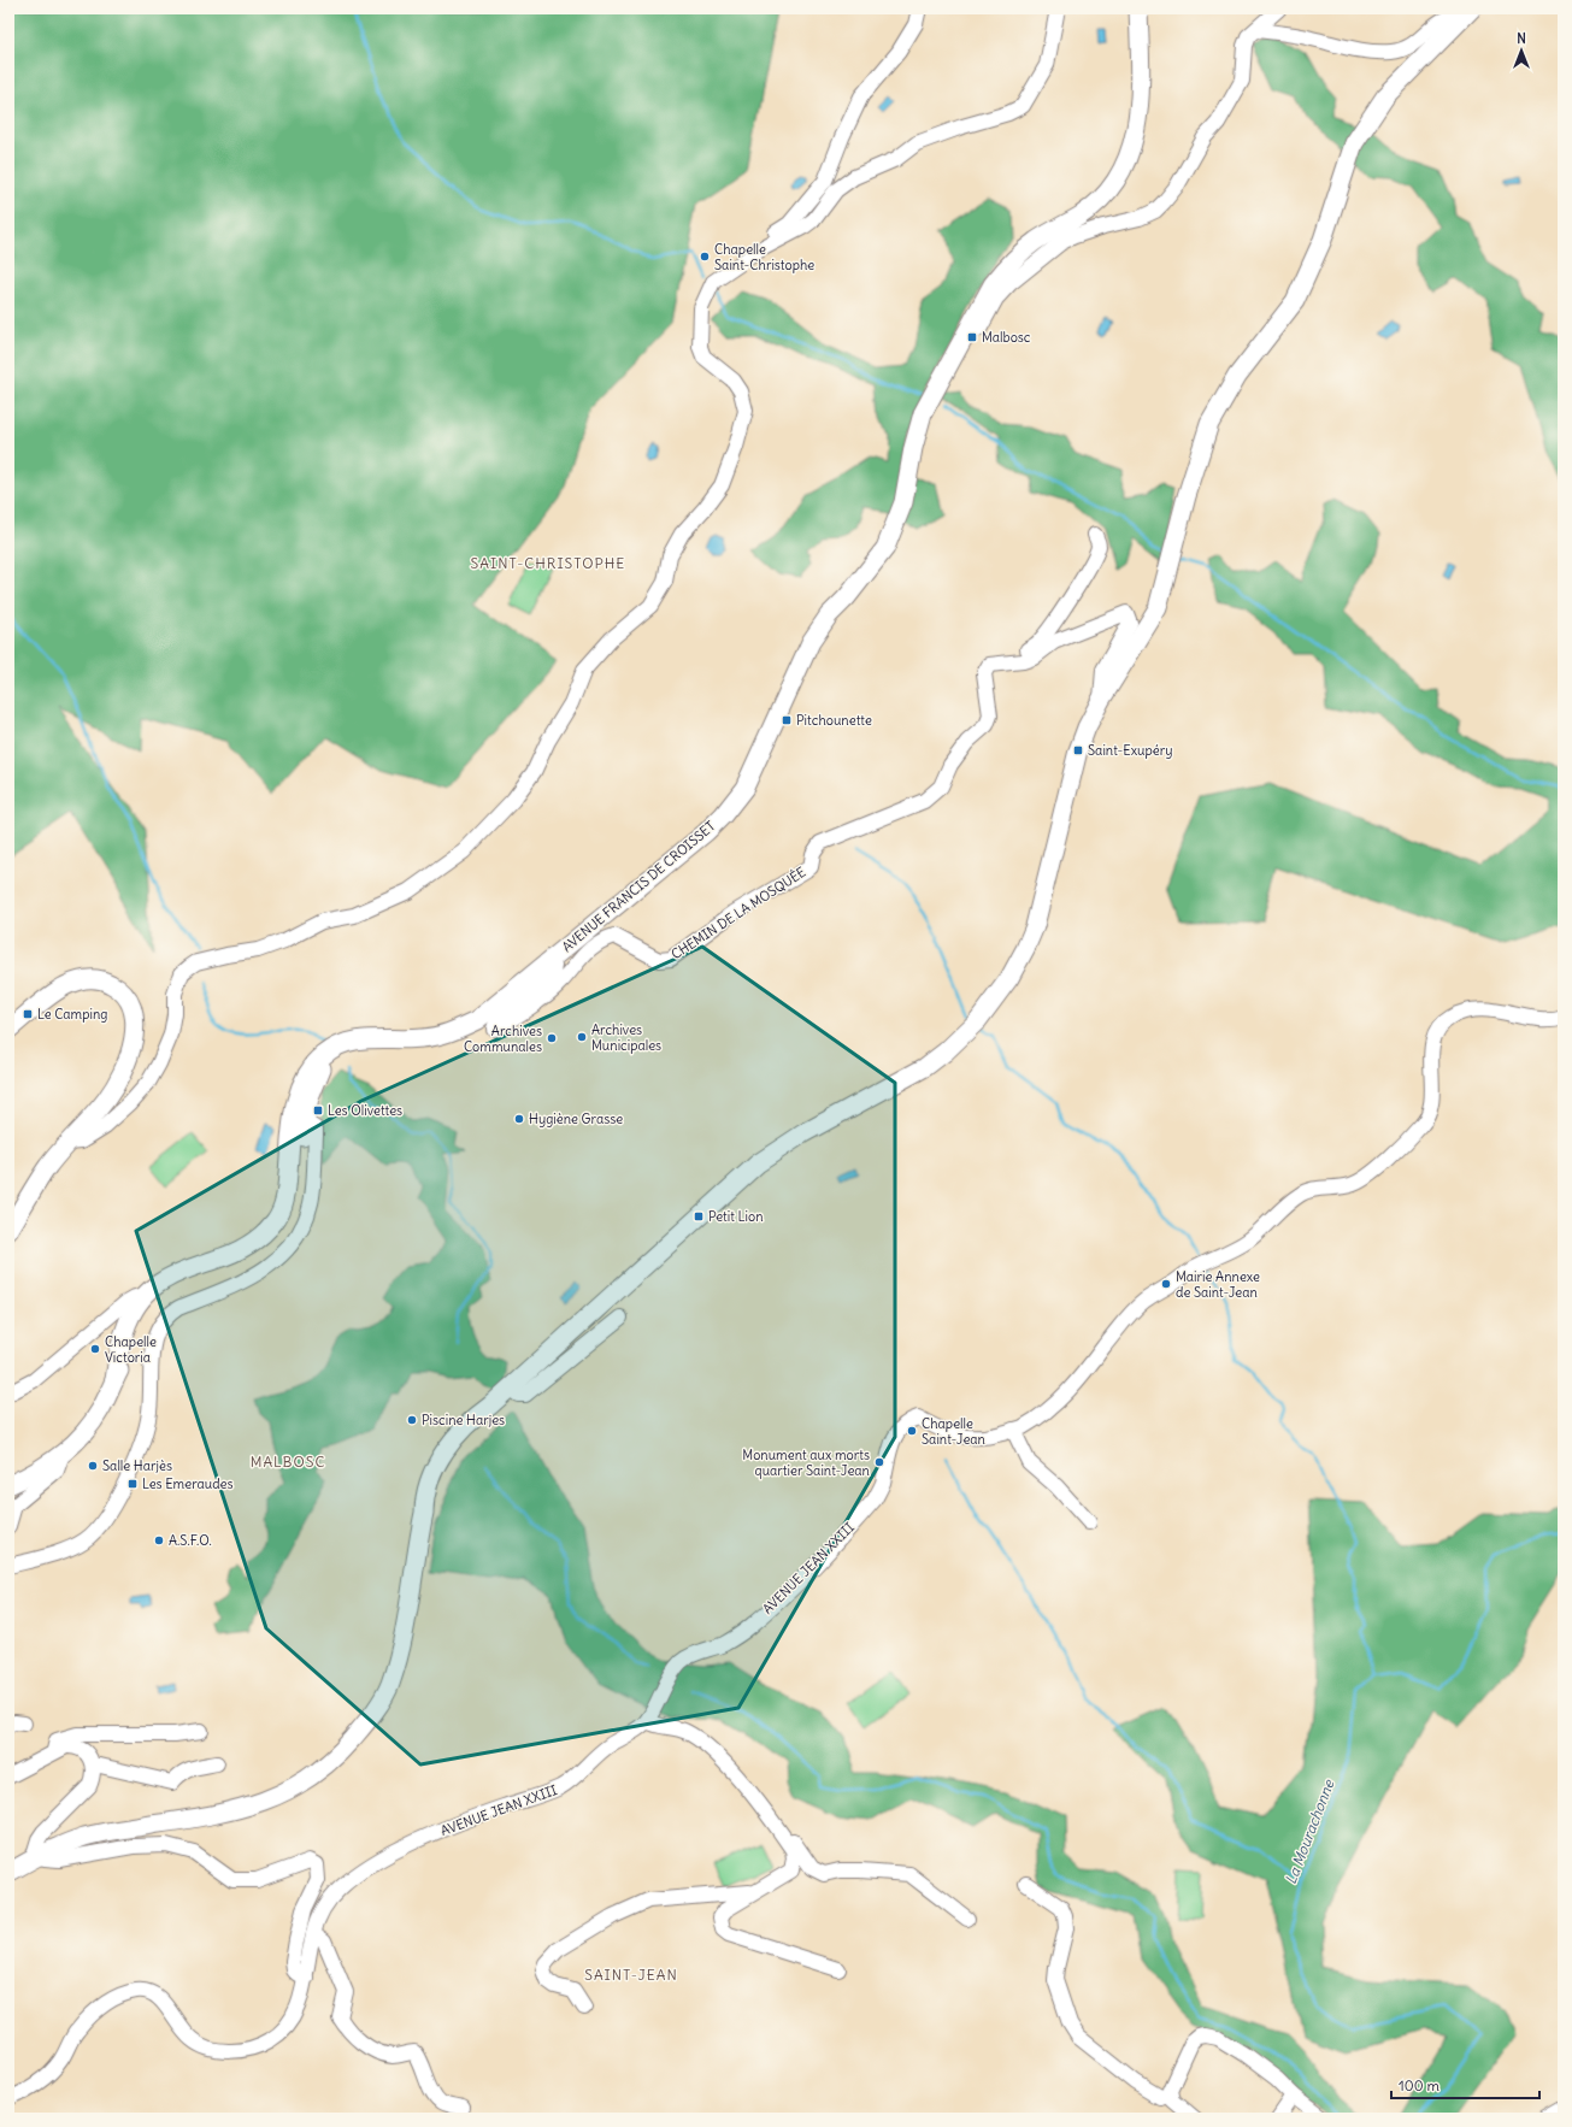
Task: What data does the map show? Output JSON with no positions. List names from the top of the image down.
{
  "streets": {
    "main road": ["AVENUE FRANCIS DE CROISSET"],
    "street": ["CHEMIN DE LA MOSQUÉE", "AVENUE JEAN XXIII"]
  },
  "crossings": [
    ["AVENUE FRANCIS DE CROISSET", "CHEMIN DE LA MOSQUÉE"]
  ],
  "districts": ["SAINT-CHRISTOPHE", "MALBOSC", "SAINT-JEAN"],
  "water": ["La Mourachonne"],
  "places": {
    "other": [
      "Chapelle Saint-Christophe",
      "Archives Municipales",
      "Archives Communales",
      "Hygiène Grasse",
      "Mairie Annexe de Saint-Jean",
      "Chapelle Victoria",
      "Piscine Harjes",
      "Chapelle Saint-Jean",
      "Monument aux morts quartier Saint-Jean",
      "Salle Harjès",
      "A.S.F.O."
    ],
    "transit": [
      "Malbosc",
      "Pitchounette",
      "Saint-Exupéry",
      "Le Camping",
      "Les Olivettes",
      "Petit Lion",
      "Les Emeraudes"
    ]
  },
  "scale_bar": "100 m",
  "north": "top"
}
